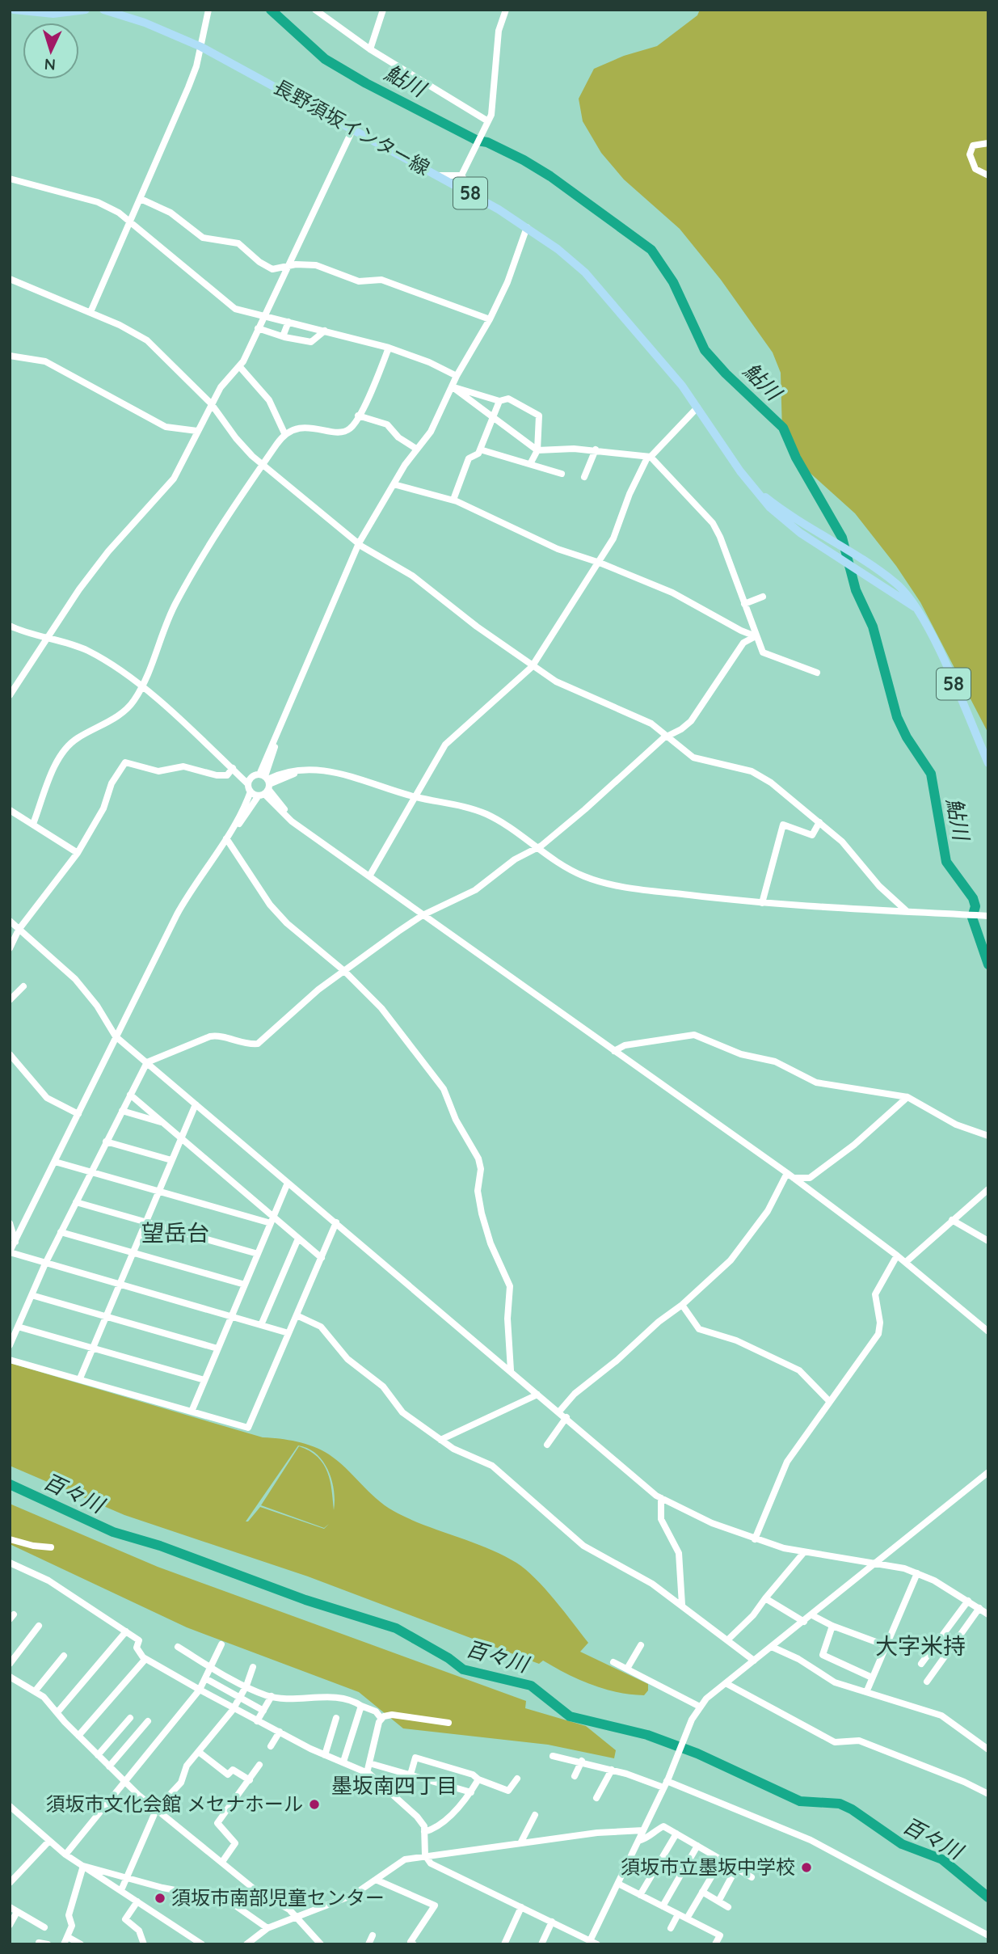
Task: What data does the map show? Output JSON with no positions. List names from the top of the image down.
{
  "streets": {
    "main road": ["長野須坂インター線", "58"]
  },
  "districts": ["望岳台", "大字米持", "墨坂南四丁目"],
  "water": ["鮎川", "百々川"],
  "places": ["須坂市文化会館 メセナホール", "須坂市立墨坂中学校", "須坂市南部児童センター"],
  "north": "bottom"
}
